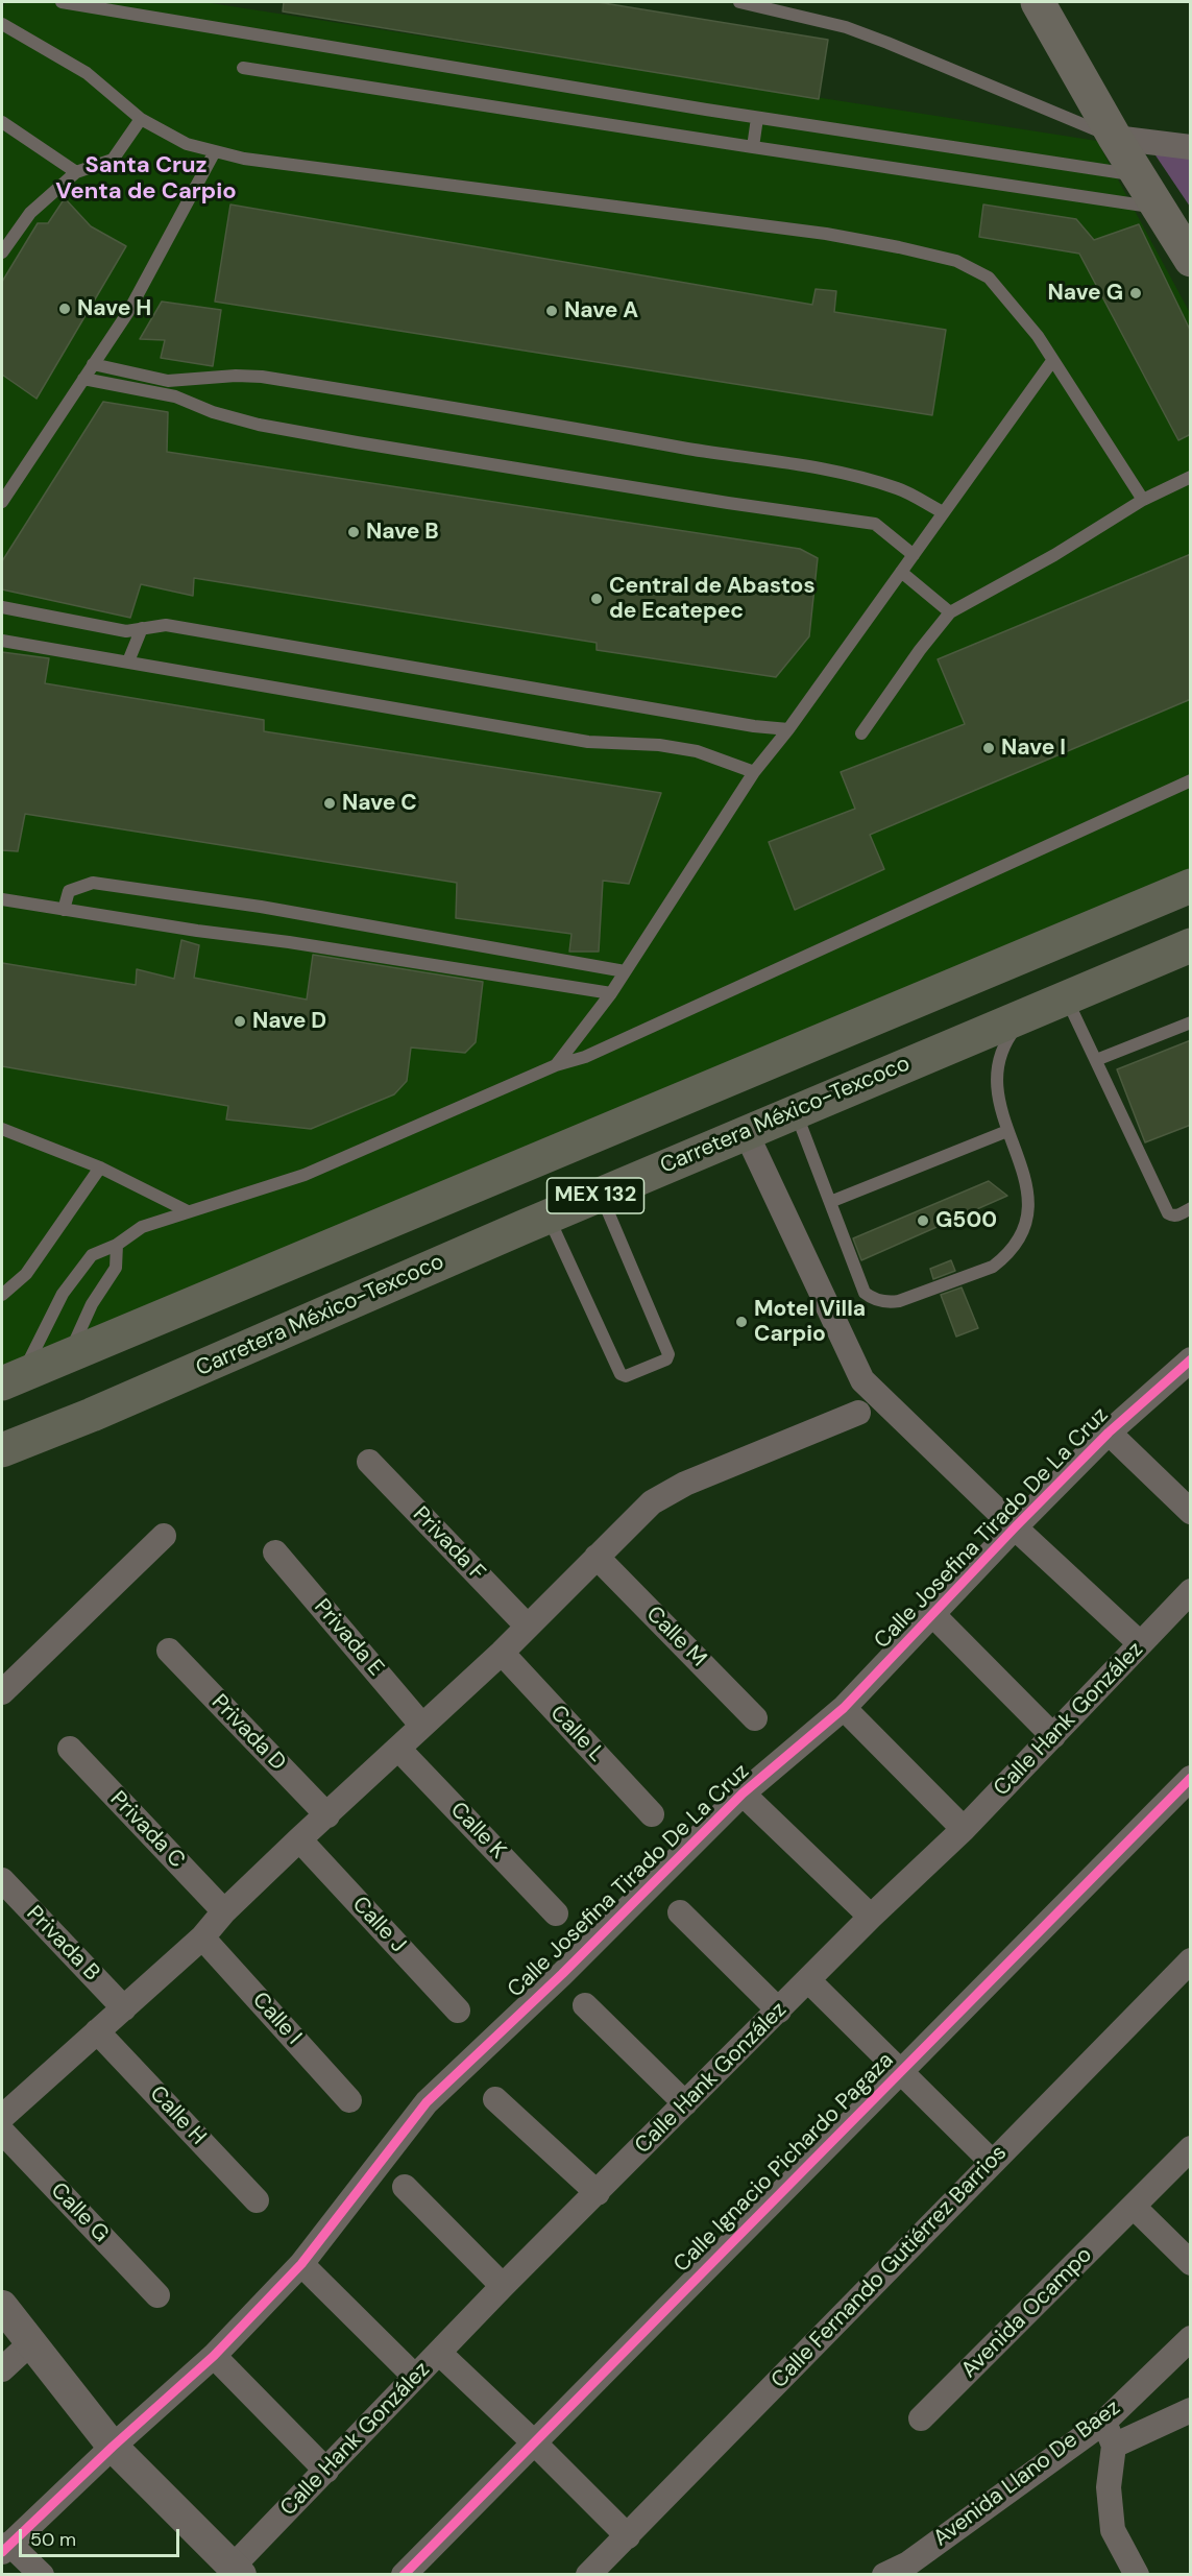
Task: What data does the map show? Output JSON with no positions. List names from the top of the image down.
{
  "streets": {
    "highway": ["Carretera México-Texcoco", "MEX 132"],
    "street": [
      "Calle Josefina Tirado De La Cruz",
      "Privada F",
      "Calle M",
      "Privada E",
      "Calle Hank González",
      "Privada D",
      "Calle L",
      "Privada C",
      "Calle K",
      "Calle J",
      "Privada B",
      "Calle I",
      "Calle H",
      "Calle Ignacio Pichardo Pagaza",
      "Calle G",
      "Calle Fernando Gutiérrez Barrios",
      "Avenida Ocampo",
      "Avenida Llano De Baez"
    ]
  },
  "districts": ["Santa Cruz Venta de Carpio"],
  "places": [
    "Nave G",
    "Nave H",
    "Nave A",
    "Nave B",
    "Central de Abastos de Ecatepec",
    "Nave I",
    "Nave C",
    "Nave D",
    "G500",
    "Motel Villa Carpio"
  ],
  "scale_bar": "50 m"
}
